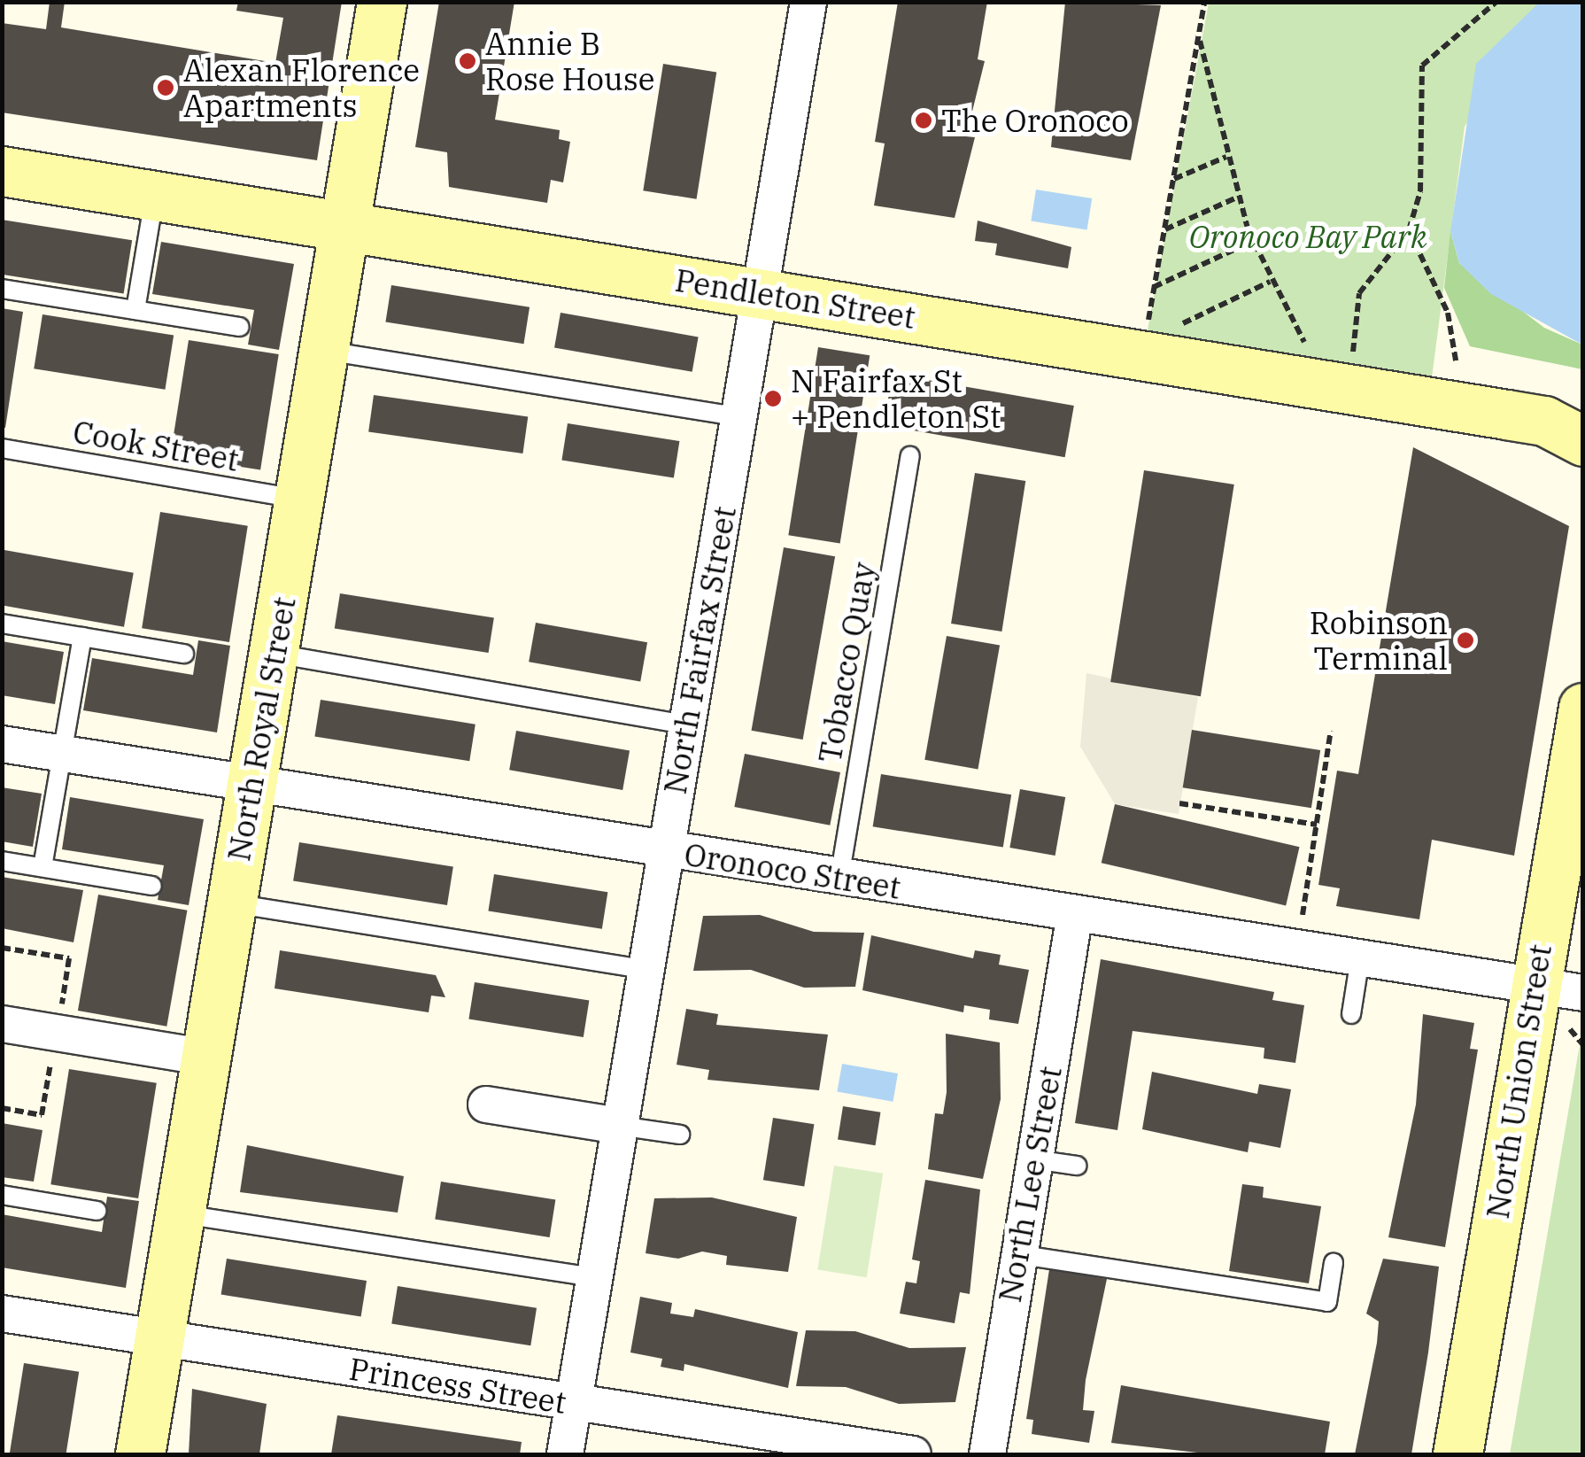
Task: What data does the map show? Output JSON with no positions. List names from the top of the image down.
{
  "streets": {
    "street": [
      "Pendleton Street",
      "North Fairfax Street",
      "North Royal Street",
      "Oronoco Street",
      "North Union Street",
      "North Lee Street",
      "Princess Street"
    ],
    "lane": ["Cook Street", "Tobacco Quay"]
  },
  "crossings": [
    ["Pendleton Street", "North Fairfax Street"],
    ["Pendleton Street", "North Royal Street"],
    ["Cook Street", "North Royal Street"],
    ["North Fairfax Street", "Oronoco Street"],
    ["North Fairfax Street", "Princess Street"],
    ["Tobacco Quay", "Oronoco Street"],
    ["North Royal Street", "Oronoco Street"],
    ["North Royal Street", "Princess Street"],
    ["Oronoco Street", "North Union Street"],
    ["Oronoco Street", "North Lee Street"]
  ],
  "parks": ["Oronoco Bay Park"],
  "places": [
    "Annie B Rose House",
    "Alexan Florence Apartments",
    "The Oronoco",
    "N Fairfax St + Pendleton St",
    "Robinson Terminal"
  ]
}
